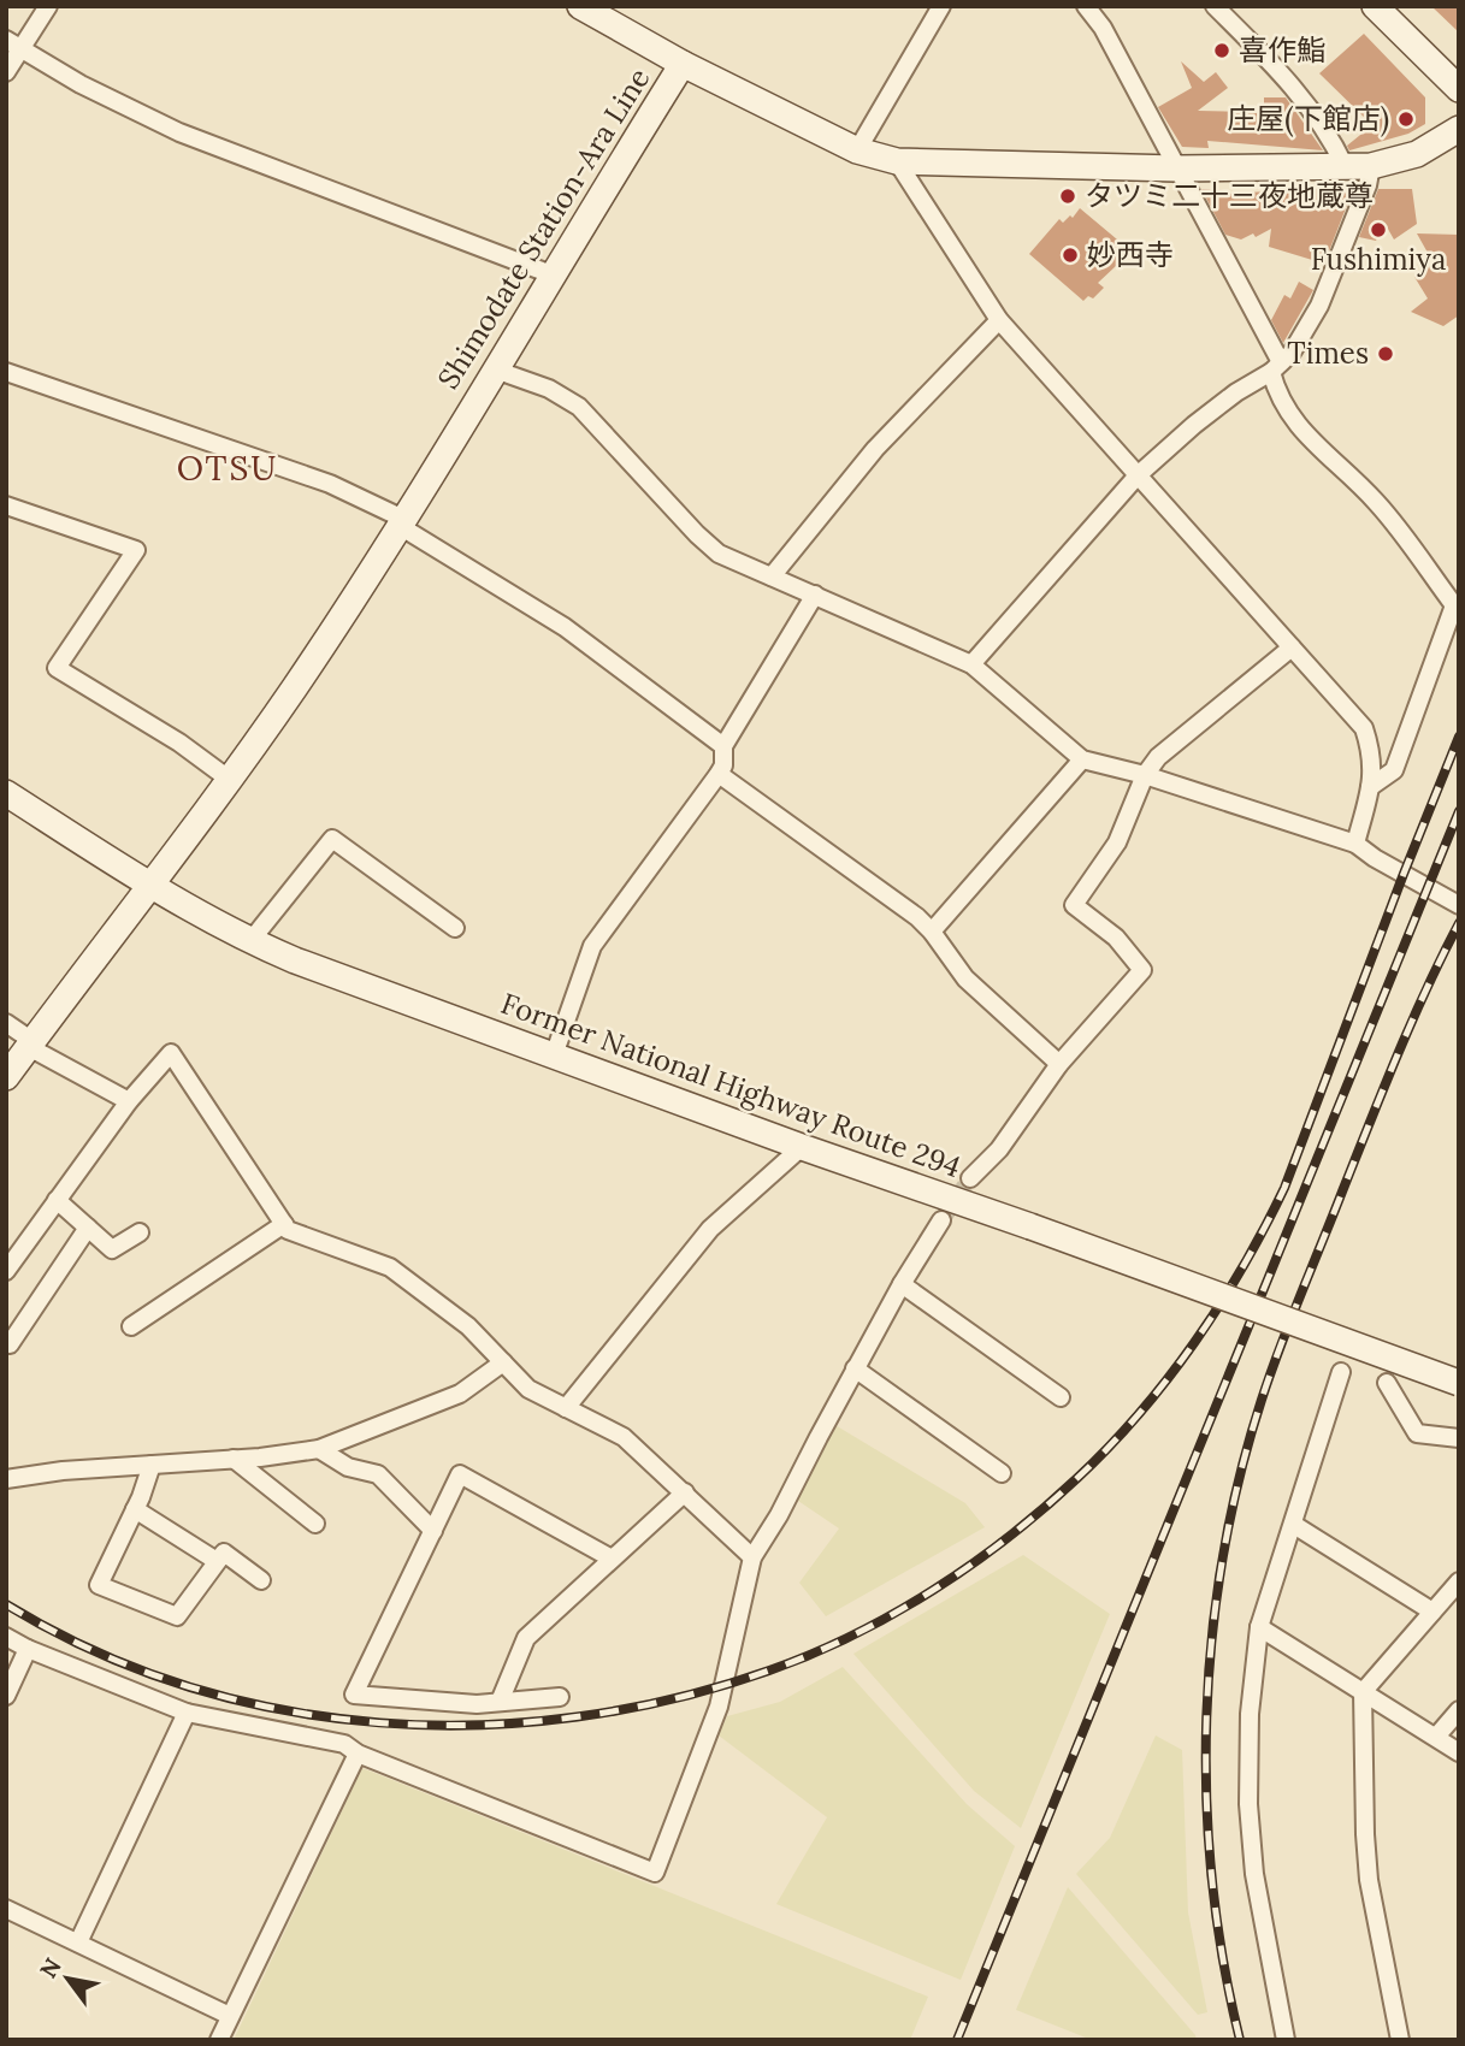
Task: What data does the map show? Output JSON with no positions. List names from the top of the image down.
{
  "streets": {
    "street": ["Shimodate Station-Ara Line", "Former National Highway Route 294"]
  },
  "crossings": [
    ["Shimodate Station-Ara Line", "Former National Highway Route 294"]
  ],
  "districts": ["OTSU"],
  "places": [
    "喜作鮨",
    "庄屋(下館店)",
    "タツミ二十三夜地蔵尊",
    "Fushimiya",
    "妙西寺",
    "Times"
  ],
  "north": "top left"
}
